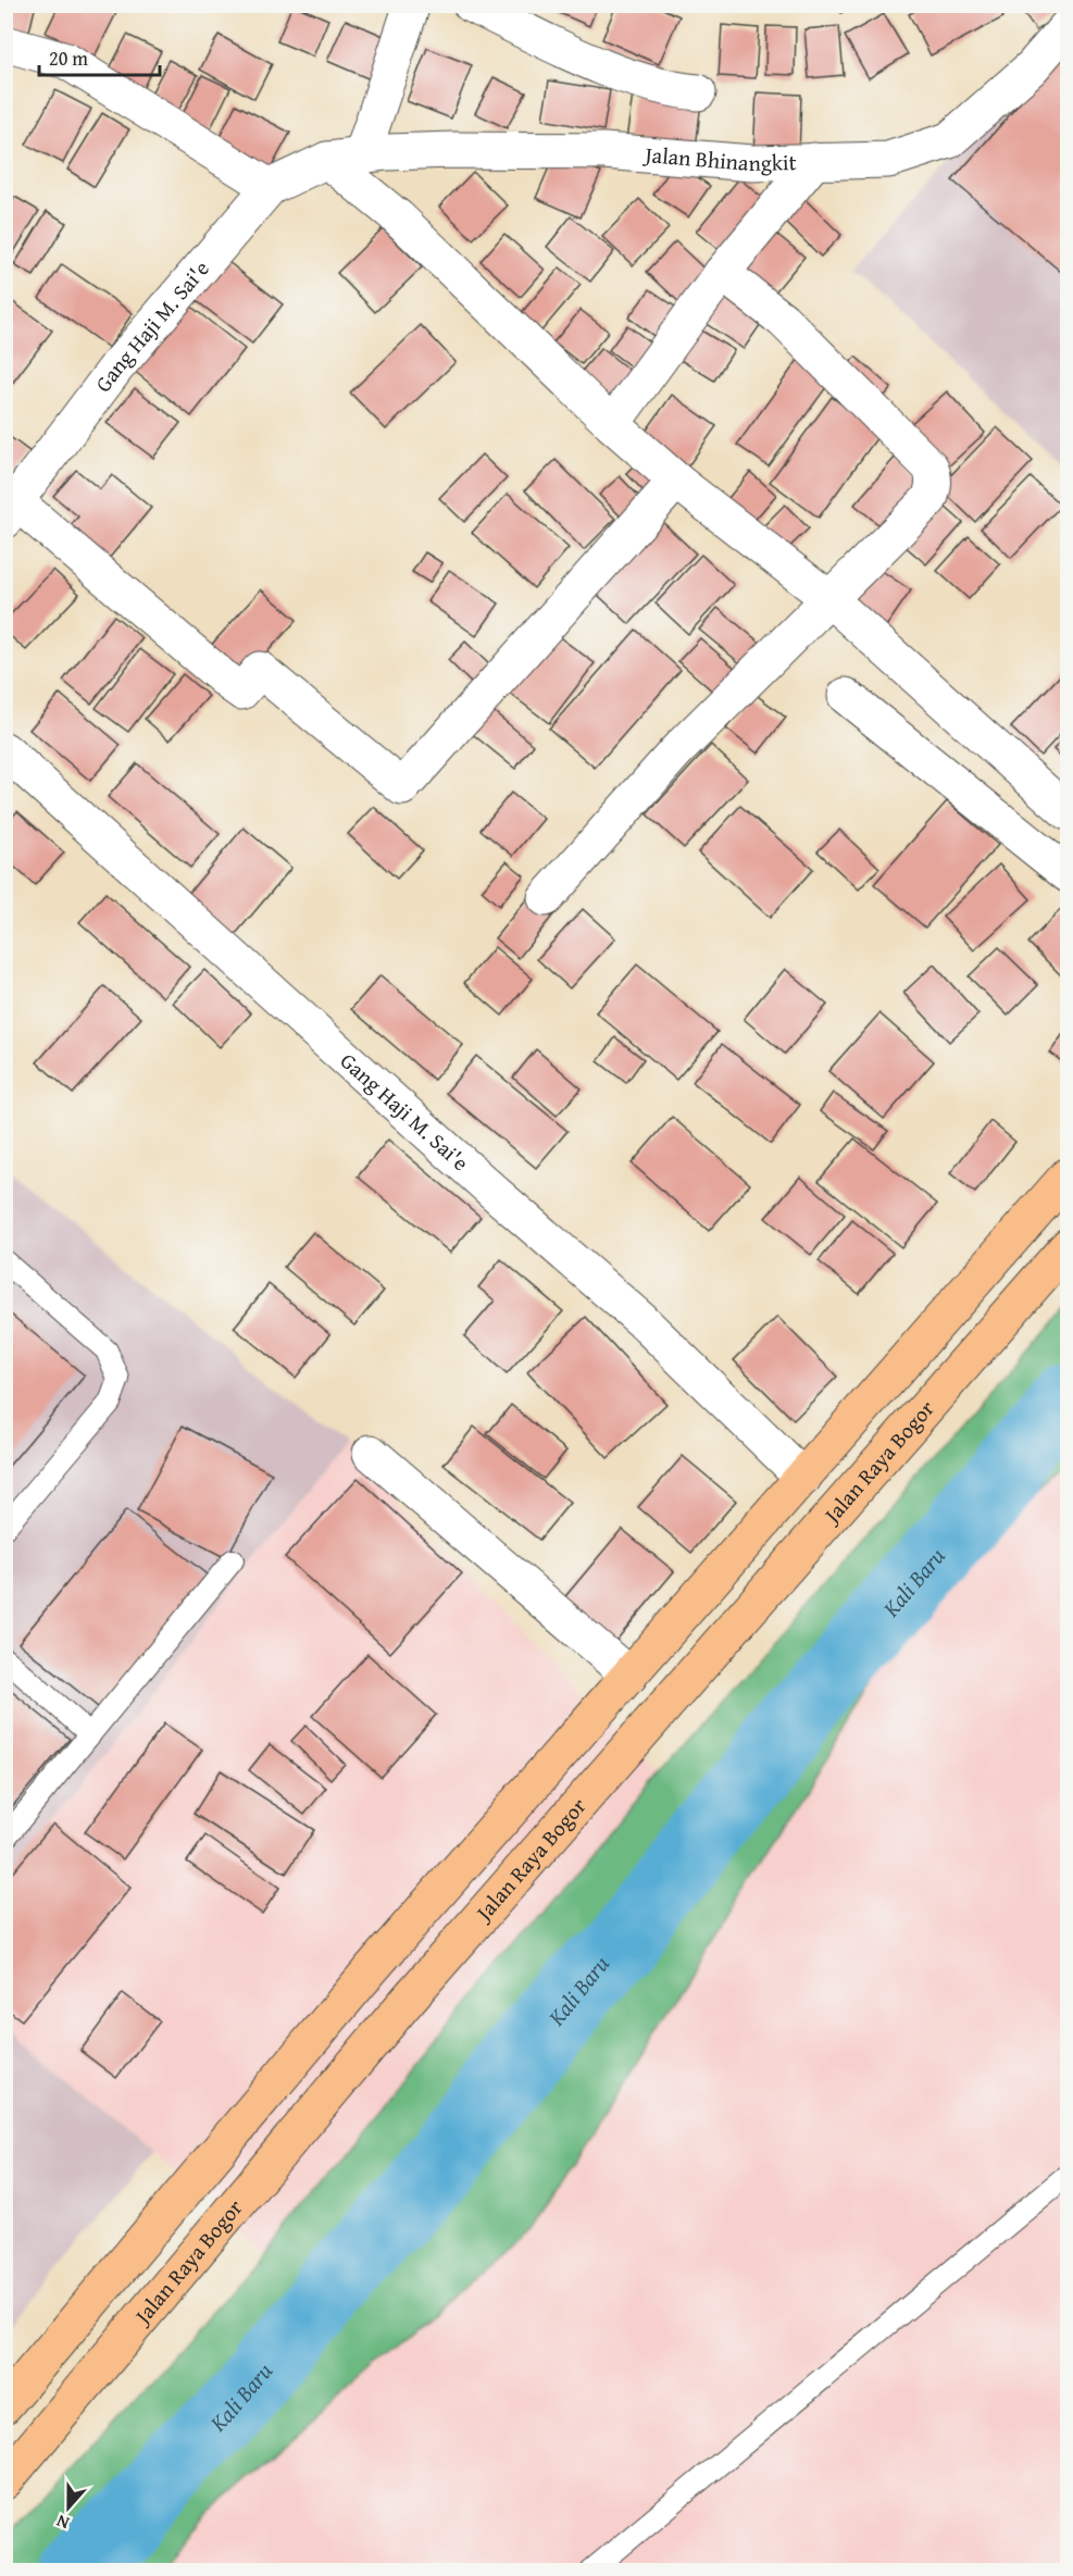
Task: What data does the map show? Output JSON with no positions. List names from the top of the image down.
{
  "streets": {
    "highway": ["Jalan Raya Bogor"],
    "street": ["Jalan Bhinangkit", "Gang Haji M. Sai'e"]
  },
  "crossings": [
    ["Jalan Bhinangkit", "Gang Haji M. Sai'e"]
  ],
  "water": ["Kali Baru"],
  "scale_bar": "20 m",
  "north": "bottom"
}
